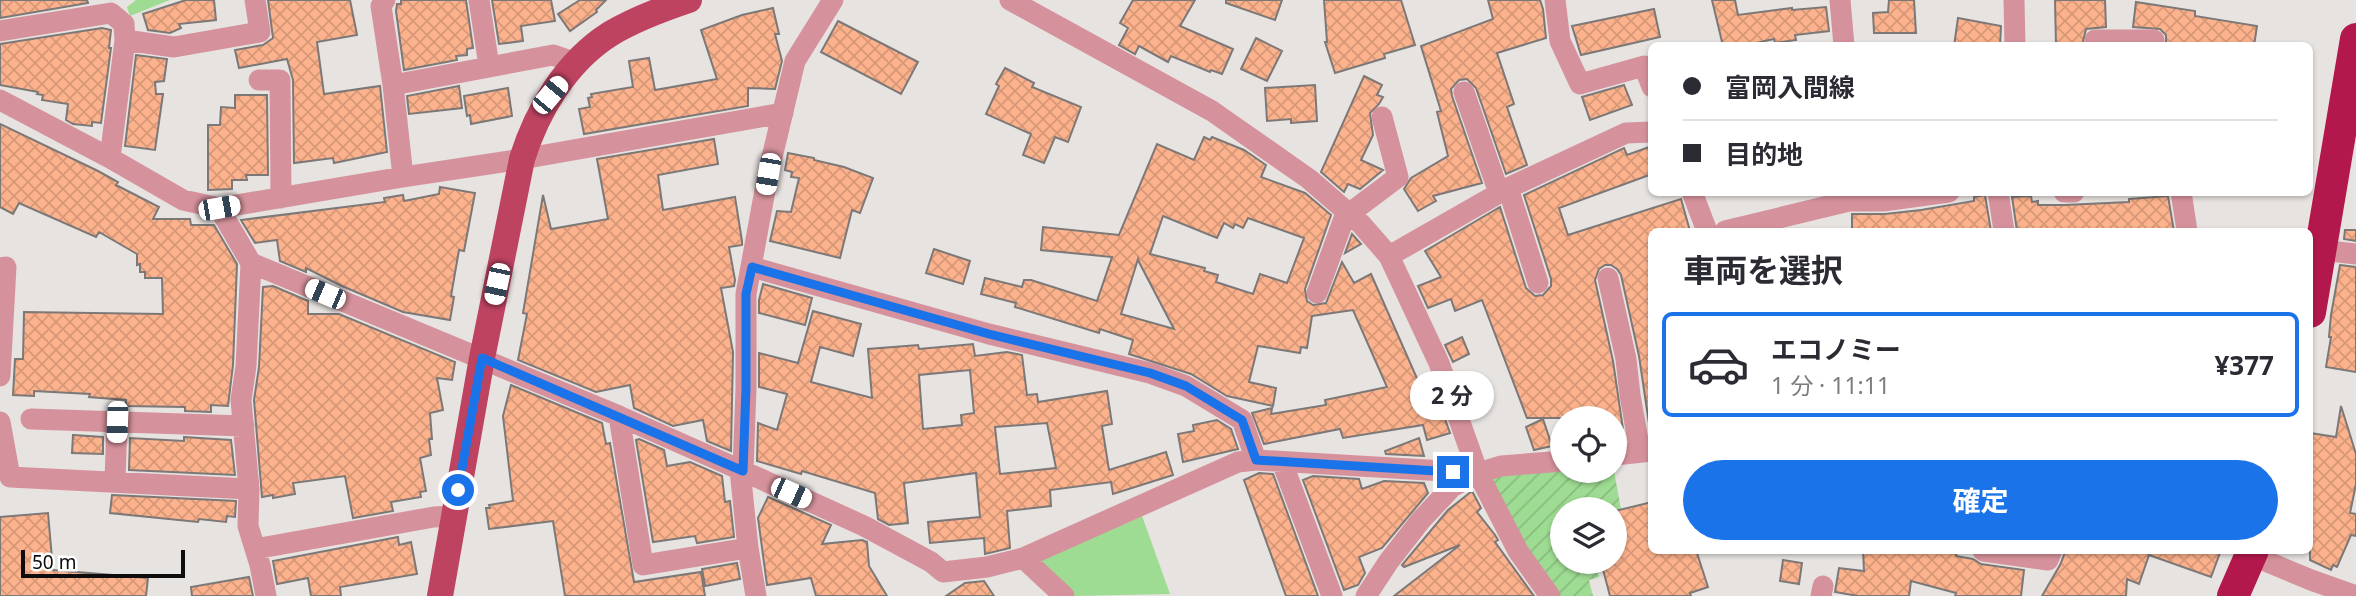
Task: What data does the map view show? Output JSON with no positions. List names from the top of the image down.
{
  "scale_bar": "50 m",
  "page": {
    "banner": ["富岡入間線", "目的地"],
    "heading": "車両を選択",
    "list": [
      {
        "name": "エコノミー",
        "note": "1 分 · 11:11",
        "value": "¥377"
      }
    ],
    "bubble": "2 分",
    "buttons": "確定",
    "scale": "50 m"
  }
}
